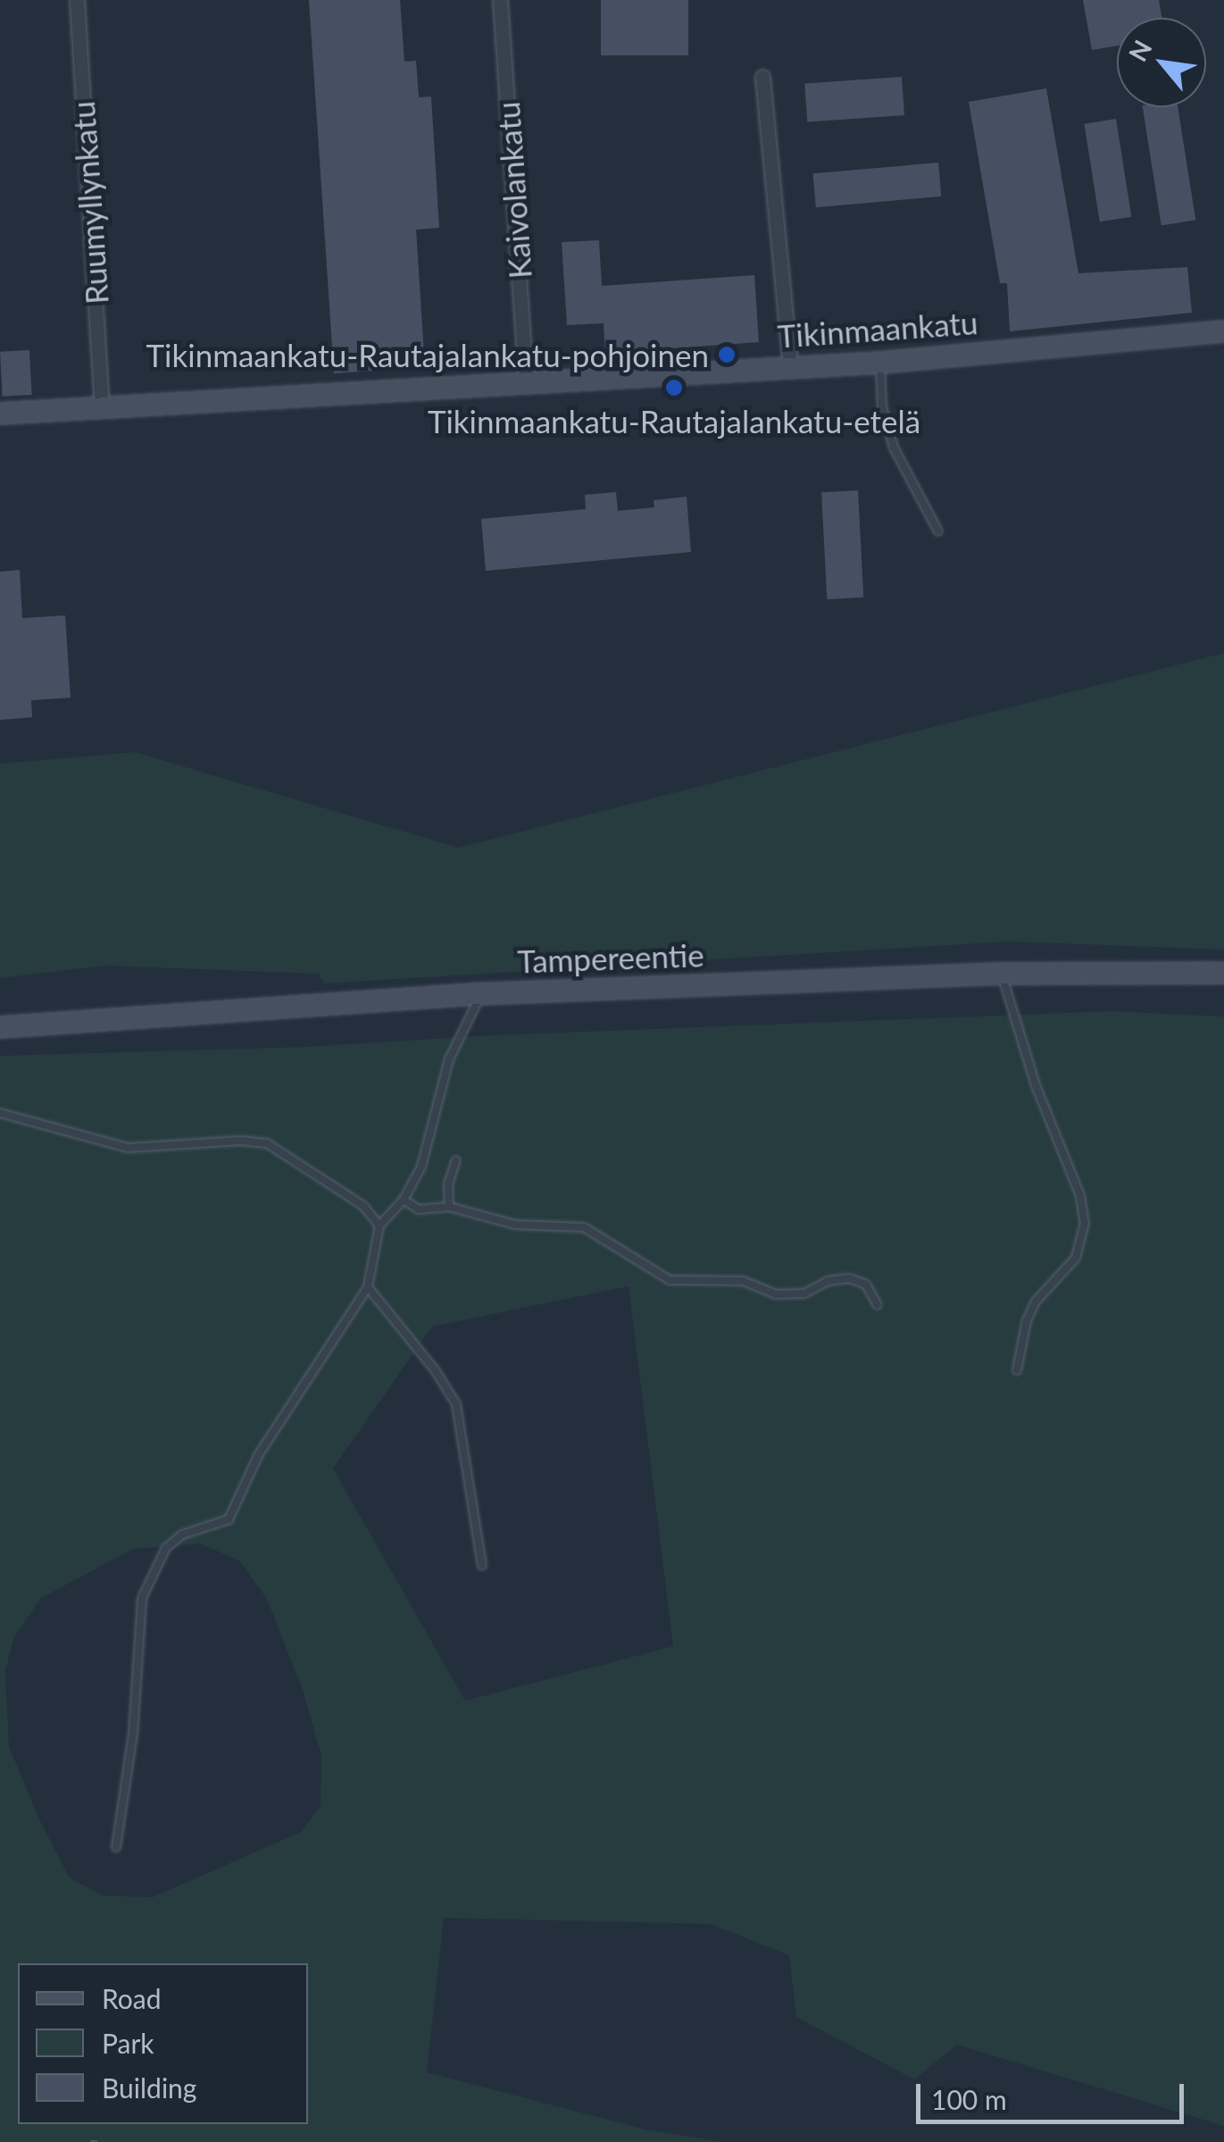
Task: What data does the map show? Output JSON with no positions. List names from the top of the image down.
{
  "streets": {
    "street": [
      "Kaivolankatu",
      "Ruumyllynkatu",
      "Tikinmaankatu",
      "Tampereentie"
    ]
  },
  "crossings": [
    ["Kaivolankatu", "Tikinmaankatu"],
    ["Ruumyllynkatu", "Tikinmaankatu"]
  ],
  "places": ["Tikinmaankatu-Rautajalankatu-pohjoinen", "Tikinmaankatu-Rautajalankatu-etelä"],
  "legend": ["Road", "Park", "Building"],
  "scale_bar": "100 m",
  "north": "top left"
}
